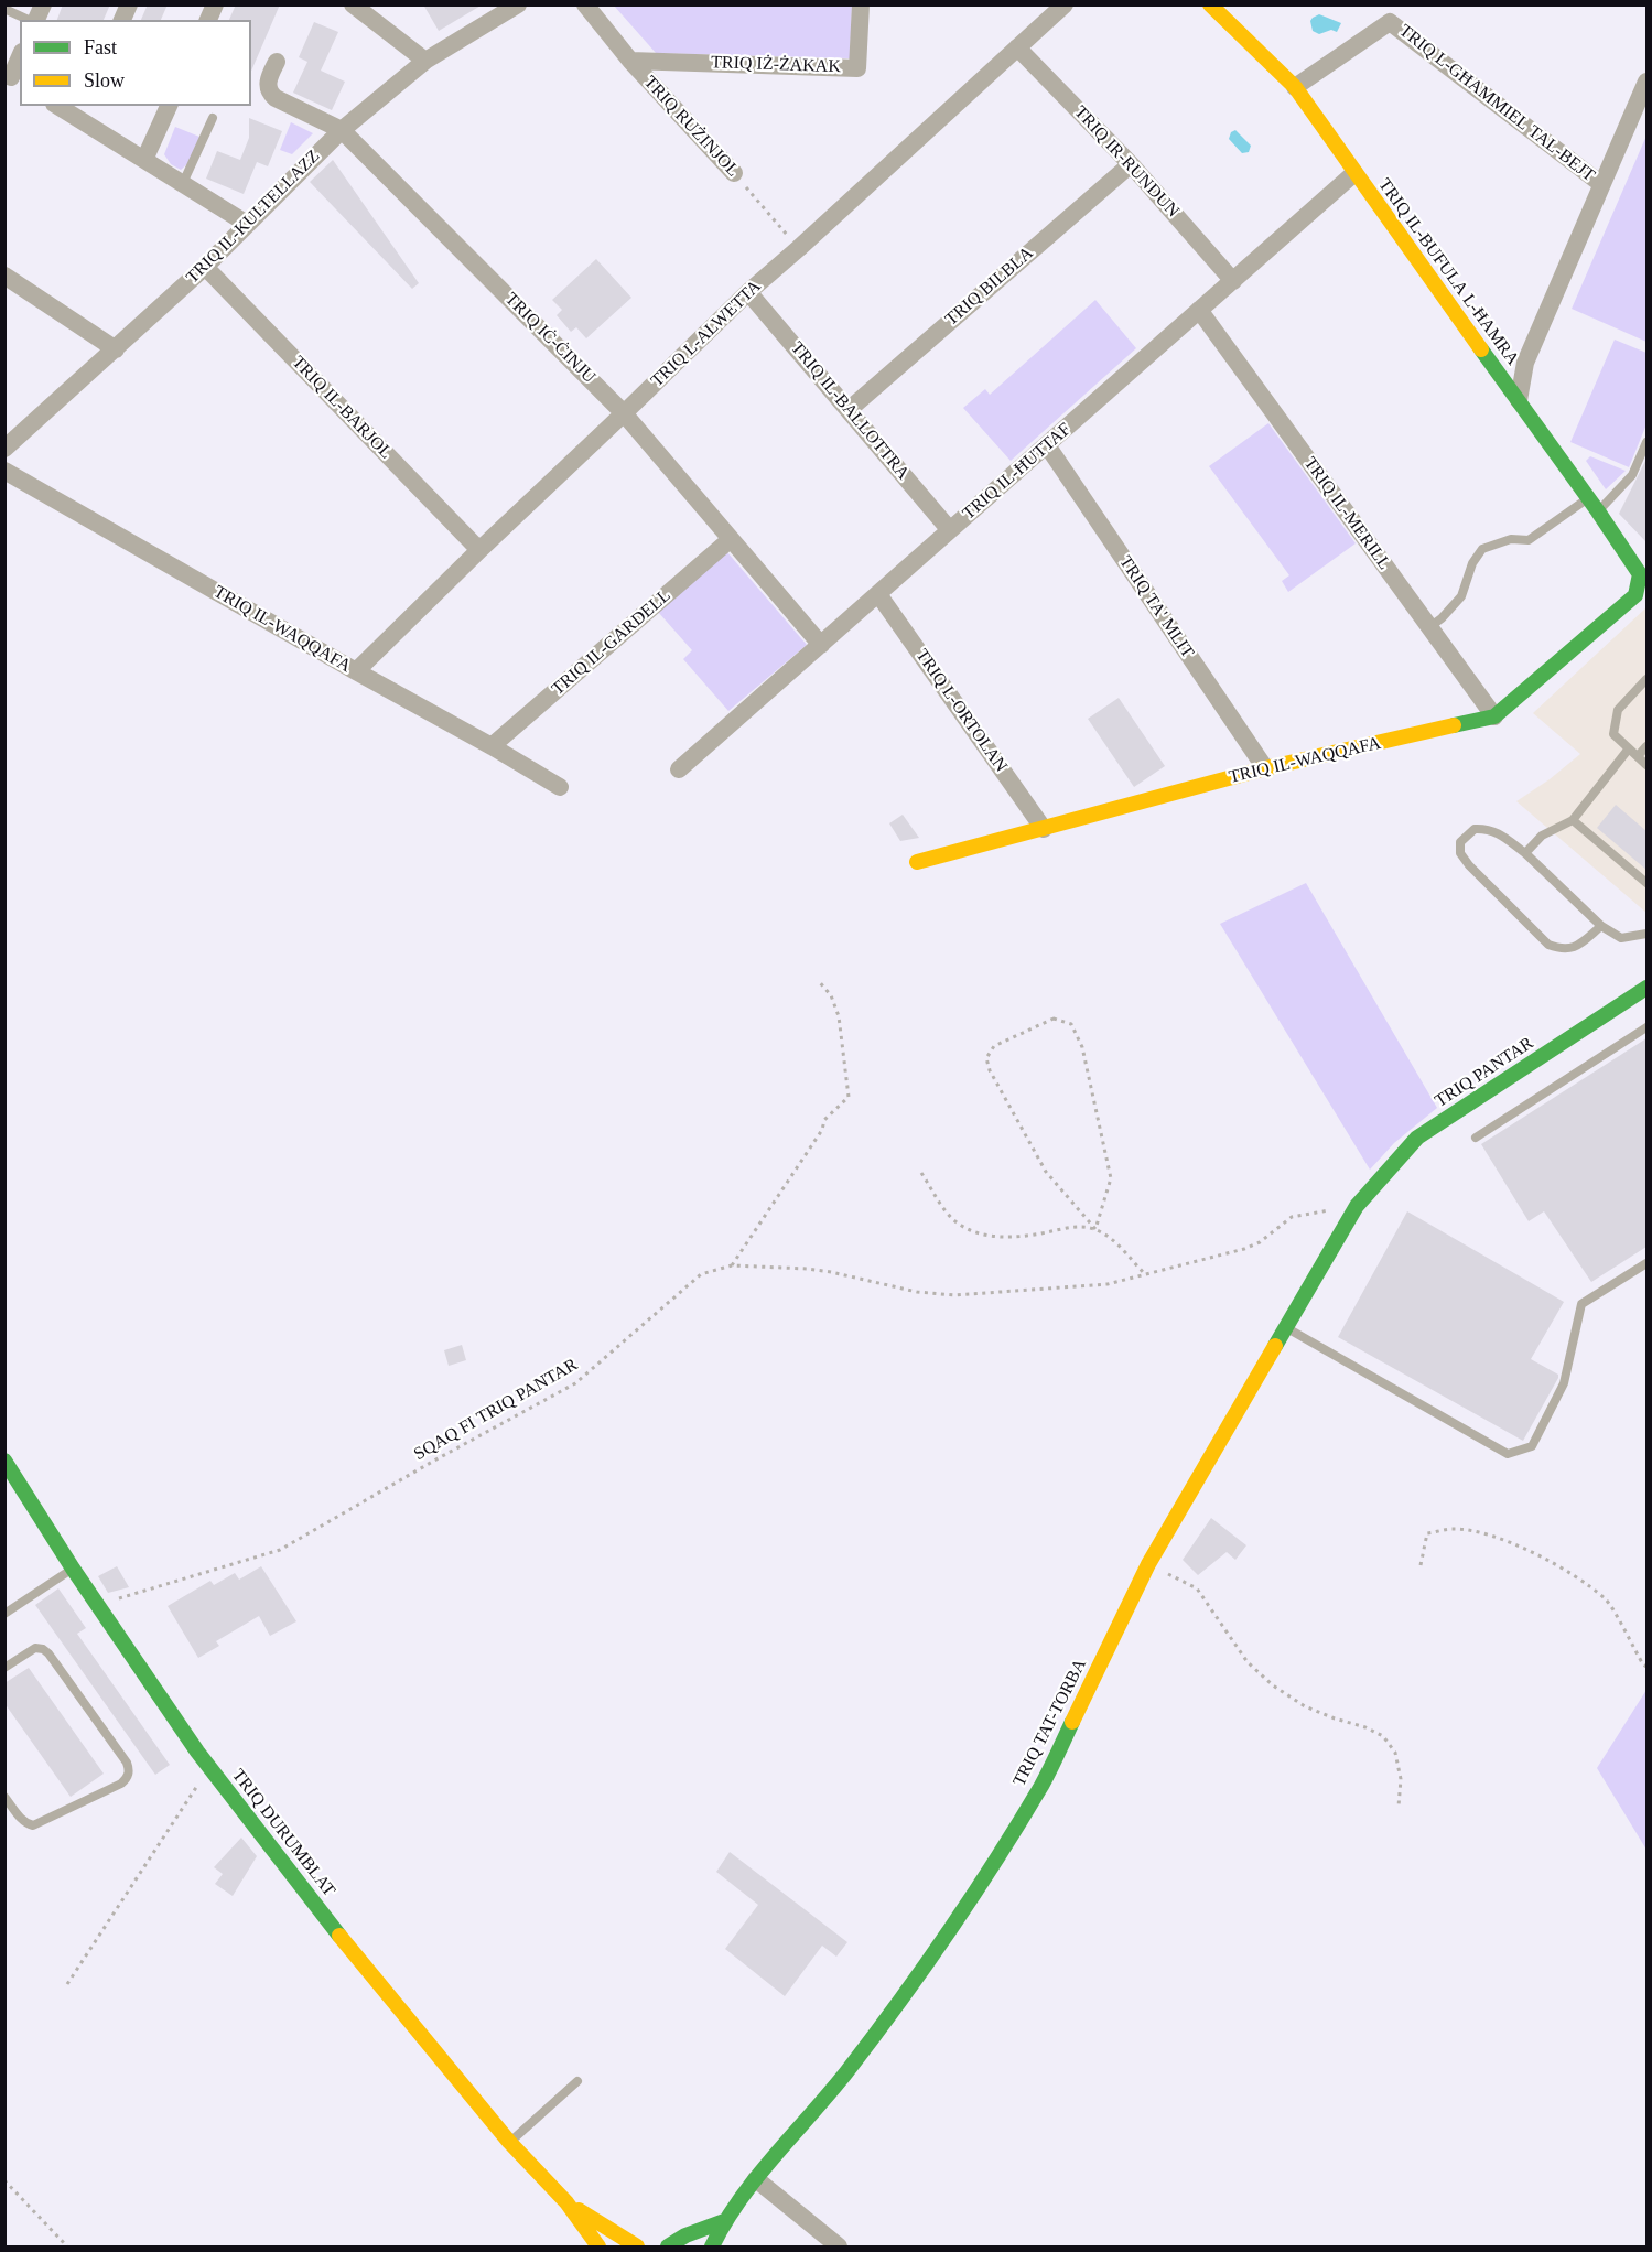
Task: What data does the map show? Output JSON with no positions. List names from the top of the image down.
{
  "streets": {
    "street": [
      "TRIQ IŻ-ŻAKAK",
      "TRIQ L-GĦAMMIEL TAL-BEJT",
      "TRIQ RUŻINJOL",
      "TRIQ IR-RUNDUN",
      "TRIQ IL-KULTELLAZZ",
      "TRIQ IL-BUFULA L-ĦAMRA",
      "TRIQ BILBLA",
      "TRIQ L-ALWETTA",
      "TRIQ IĊ-ĊINJU",
      "TRIQ IL-BARJOL",
      "TRIQ IL-BALLOTTRA",
      "TRIQ IL-ĦUTTAF",
      "TRIQ IL-MERILL",
      "TRIQ TA' MLIT",
      "TRIQ IL-WAQQAFA",
      "TRIQ IL-GARDELL",
      "TRIQ L-ORTOLAN",
      "TRIQ PANTAR",
      "TRIQ TAT-TORBA",
      "TRIQ DURUMBLAT"
    ],
    "path": ["SQAQ FI TRIQ PANTAR"]
  },
  "crossings": [
    ["TRIQ IŻ-ŻAKAK", "TRIQ RUŻINJOL"],
    ["TRIQ L-GĦAMMIEL TAL-BEJT", "TRIQ IL-BUFULA L-ĦAMRA"],
    ["TRIQ RUŻINJOL", "TRIQ L-ALWETTA"],
    ["TRIQ IR-RUNDUN", "TRIQ BILBLA"],
    ["TRIQ IR-RUNDUN", "TRIQ L-ALWETTA"],
    ["TRIQ IR-RUNDUN", "TRIQ IL-ĦUTTAF"],
    ["TRIQ IL-KULTELLAZZ", "TRIQ IĊ-ĊINJU"],
    ["TRIQ IL-KULTELLAZZ", "TRIQ IL-BARJOL"],
    ["TRIQ IL-BUFULA L-ĦAMRA", "TRIQ IL-ĦUTTAF"],
    ["TRIQ IL-BUFULA L-ĦAMRA", "TRIQ IL-WAQQAFA"],
    ["TRIQ BILBLA", "TRIQ IL-BALLOTTRA"],
    ["TRIQ L-ALWETTA", "TRIQ IĊ-ĊINJU"],
    ["TRIQ L-ALWETTA", "TRIQ IL-BARJOL"],
    ["TRIQ L-ALWETTA", "TRIQ IL-BALLOTTRA"],
    ["TRIQ L-ALWETTA", "TRIQ IL-WAQQAFA"],
    ["TRIQ IĊ-ĊINJU", "TRIQ IL-ĦUTTAF"],
    ["TRIQ IĊ-ĊINJU", "TRIQ IL-GARDELL"],
    ["TRIQ IL-BALLOTTRA", "TRIQ IL-ĦUTTAF"],
    ["TRIQ IL-ĦUTTAF", "TRIQ IL-MERILL"],
    ["TRIQ IL-ĦUTTAF", "TRIQ TA' MLIT"],
    ["TRIQ IL-ĦUTTAF", "TRIQ L-ORTOLAN"],
    ["TRIQ IL-MERILL", "TRIQ IL-WAQQAFA"],
    ["TRIQ TA' MLIT", "TRIQ IL-WAQQAFA"],
    ["TRIQ IL-WAQQAFA", "TRIQ IL-GARDELL"],
    ["TRIQ IL-WAQQAFA", "TRIQ L-ORTOLAN"],
    ["TRIQ PANTAR", "SQAQ FI TRIQ PANTAR"],
    ["TRIQ PANTAR", "TRIQ TAT-TORBA"],
    ["SQAQ FI TRIQ PANTAR", "TRIQ TAT-TORBA"],
    ["SQAQ FI TRIQ PANTAR", "TRIQ DURUMBLAT"]
  ],
  "legend": ["Fast", "Slow"]
}
